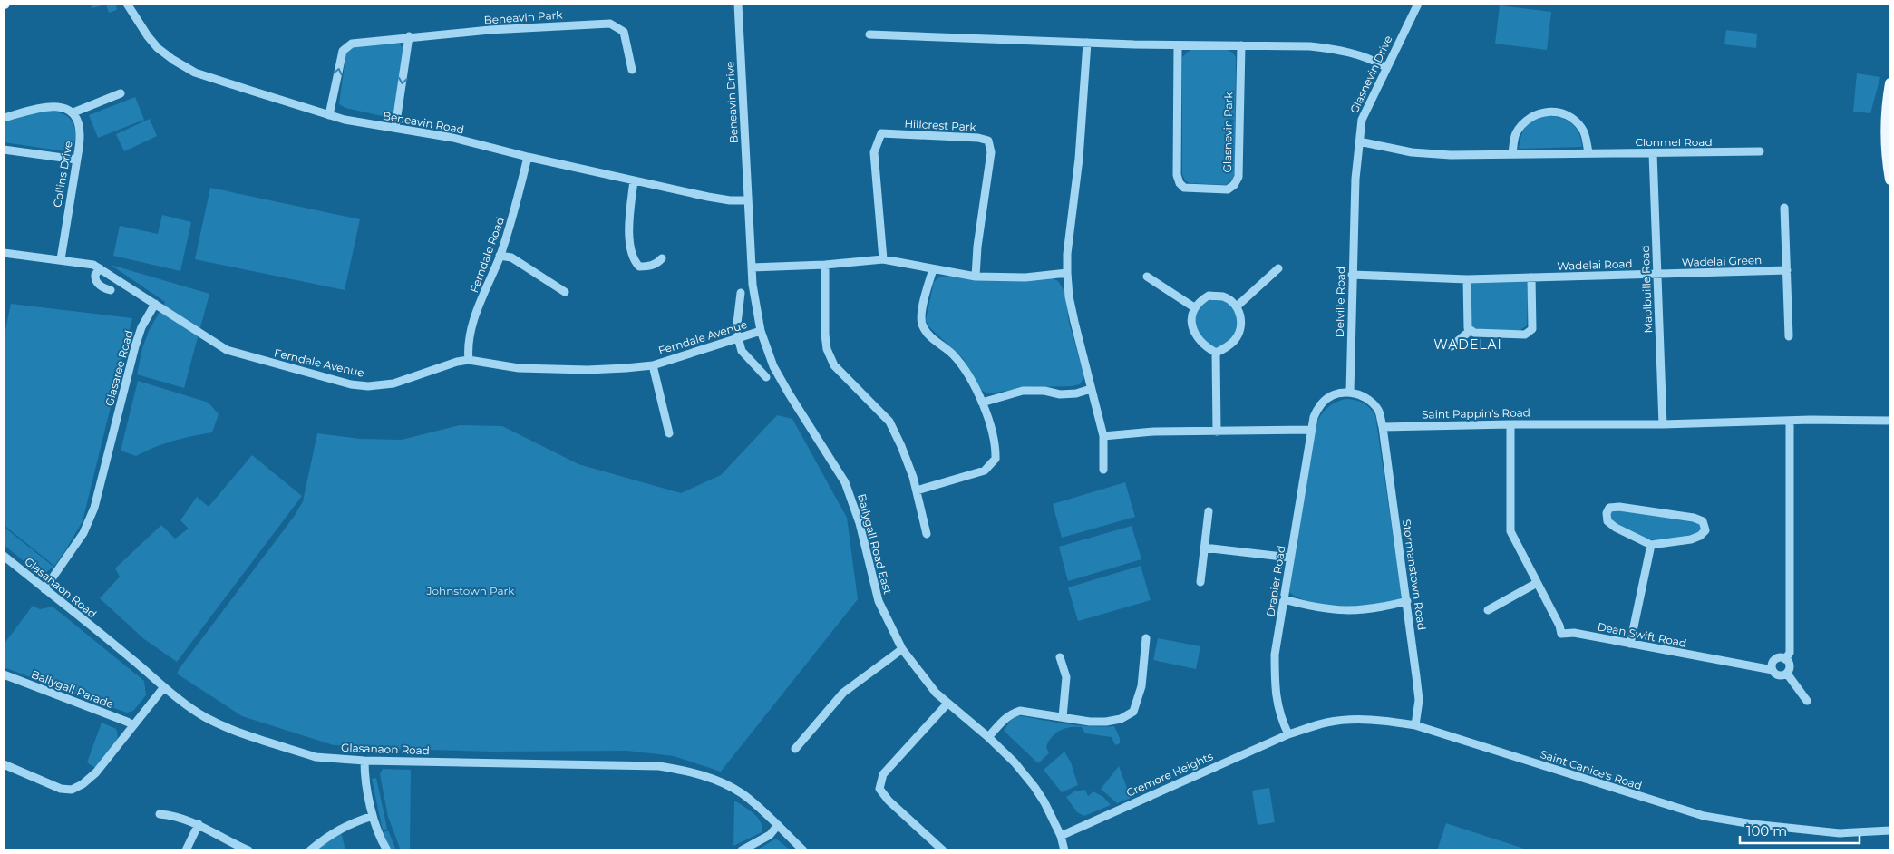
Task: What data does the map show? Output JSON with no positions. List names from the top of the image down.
{
  "streets": {
    "street": [
      "Beneavin Park",
      "Glasnevin Drive",
      "Beneavin Drive",
      "Beneavin Road",
      "Hillcrest Park",
      "Glasnevin Park",
      "Clonmel Road",
      "Collins Drive",
      "Ferndale Road",
      "Wadelai Green",
      "Wadelai Road",
      "Maolbuille Road",
      "Delville Road",
      "Ferndale Avenue",
      "Glasaree Road",
      "Saint Pappin's Road",
      "Ballygall Road East",
      "Stormanstown Road",
      "Drapier Road",
      "Glasanaon Road",
      "Dean Swift Road",
      "Ballygall Parade",
      "Saint Canice's Road",
      "Cremore Heights"
    ]
  },
  "crossings": [
    ["Beneavin Park", "Beneavin Road"],
    ["Glasnevin Drive", "Clonmel Road"],
    ["Glasnevin Drive", "Delville Road"],
    ["Beneavin Drive", "Beneavin Road"],
    ["Beneavin Drive", "Ballygall Road East"],
    ["Beneavin Road", "Ferndale Road"],
    ["Beneavin Road", "Ballygall Road East"],
    ["Clonmel Road", "Maolbuille Road"],
    ["Ferndale Road", "Ferndale Avenue"],
    ["Wadelai Green", "Wadelai Road"],
    ["Wadelai Green", "Maolbuille Road"],
    ["Wadelai Road", "Maolbuille Road"],
    ["Wadelai Road", "Delville Road"],
    ["Maolbuille Road", "Saint Pappin's Road"],
    ["Ferndale Avenue", "Glasaree Road"],
    ["Ferndale Avenue", "Ballygall Road East"],
    ["Glasaree Road", "Glasanaon Road"],
    ["Saint Pappin's Road", "Stormanstown Road"],
    ["Saint Pappin's Road", "Dean Swift Road"],
    ["Ballygall Road East", "Cremore Heights"],
    ["Stormanstown Road", "Saint Canice's Road"],
    ["Drapier Road", "Saint Canice's Road"],
    ["Drapier Road", "Cremore Heights"],
    ["Saint Canice's Road", "Cremore Heights"]
  ],
  "districts": ["WADELAI"],
  "parks": ["Johnstown Park"],
  "scale_bar": "100 m"
}
